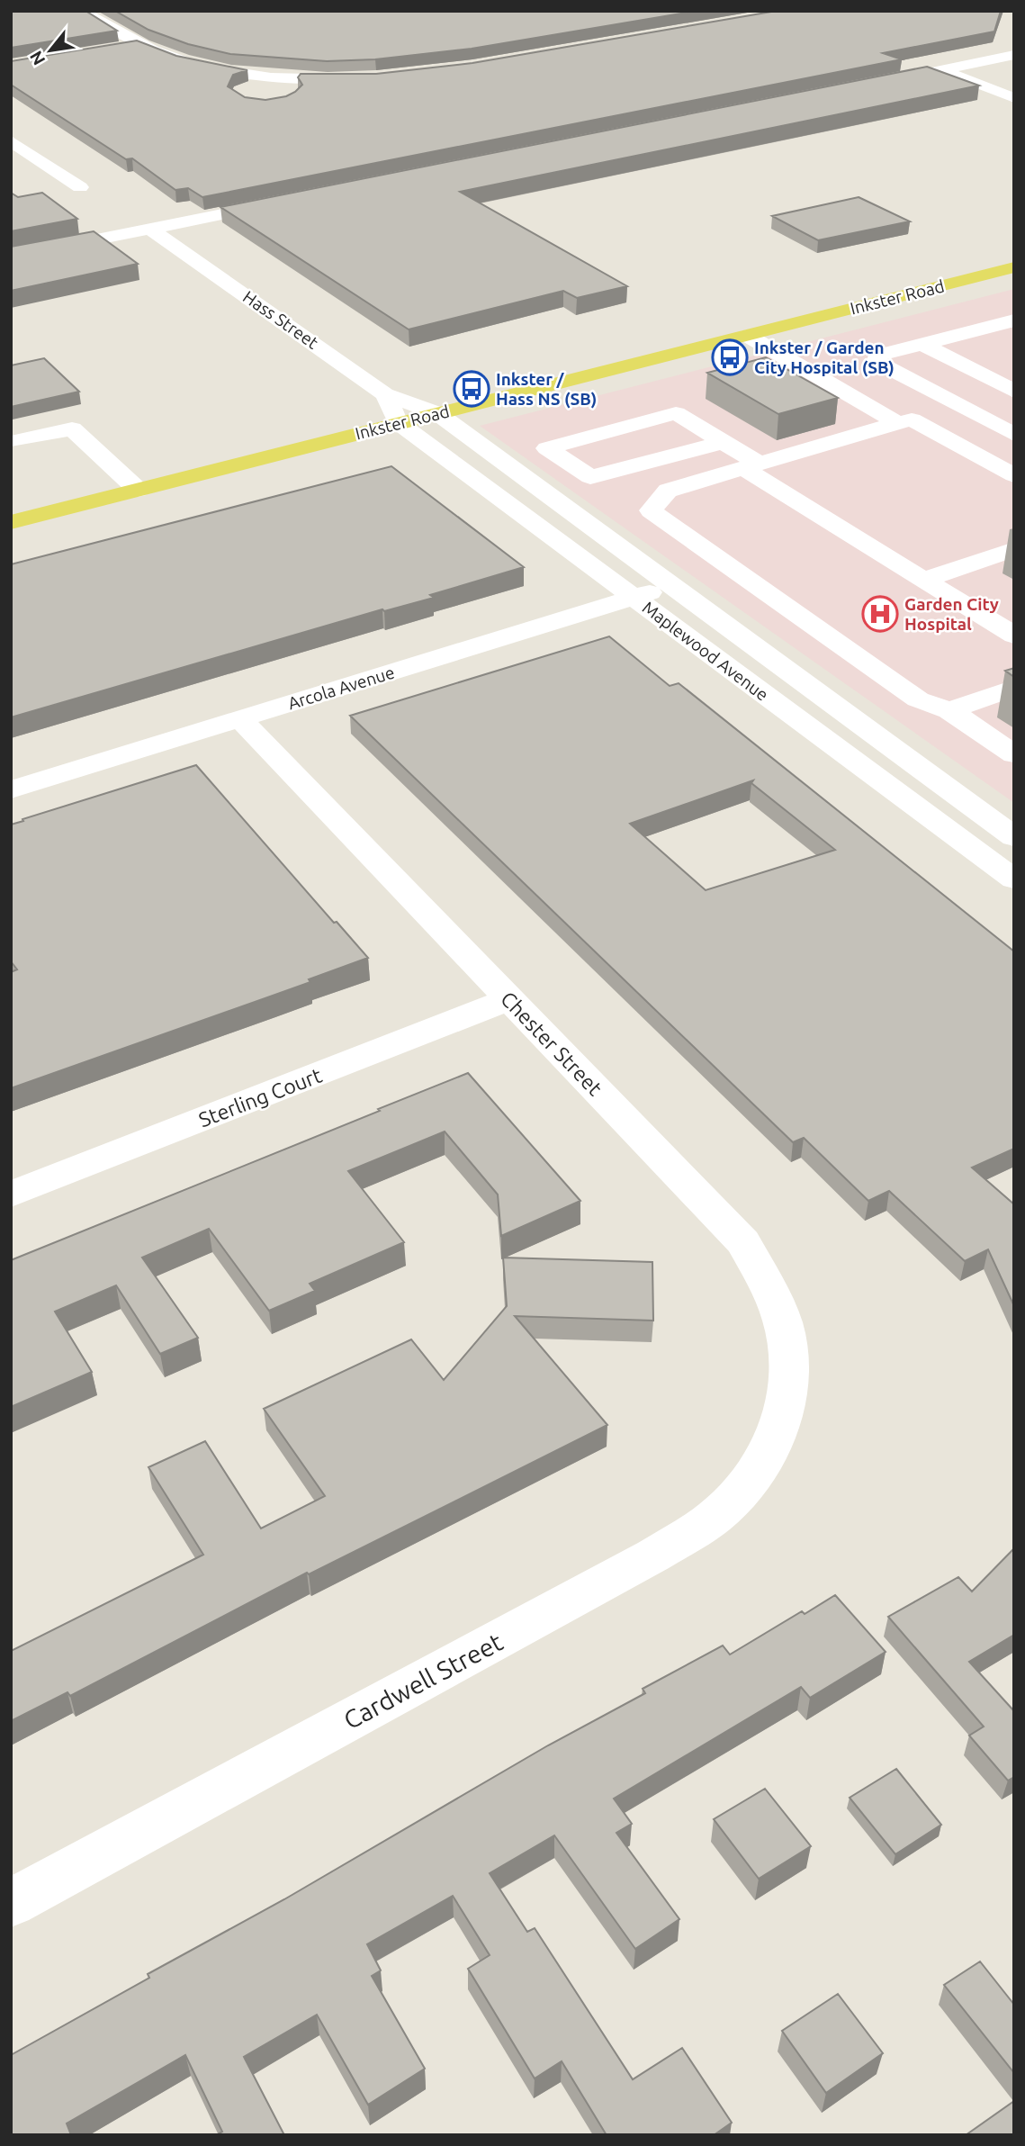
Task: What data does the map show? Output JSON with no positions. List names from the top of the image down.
{
  "streets": {
    "main road": ["Inkster Road"],
    "street": [
      "Hass Street",
      "Maplewood Avenue",
      "Arcola Avenue",
      "Chester Street",
      "Sterling Court",
      "Cardwell Street"
    ]
  },
  "crossings": [
    ["Inkster Road", "Hass Street"],
    ["Inkster Road", "Maplewood Avenue"],
    ["Hass Street", "Maplewood Avenue"],
    ["Maplewood Avenue", "Arcola Avenue"],
    ["Arcola Avenue", "Chester Street"],
    ["Chester Street", "Sterling Court"],
    ["Chester Street", "Cardwell Street"]
  ],
  "places": {
    "bus stop": ["Inkster / Garden City Hospital (SB)", "Inkster / Hass NS (SB)"],
    "hospital": ["Garden City Hospital"]
  },
  "north": "bottom left"
}
